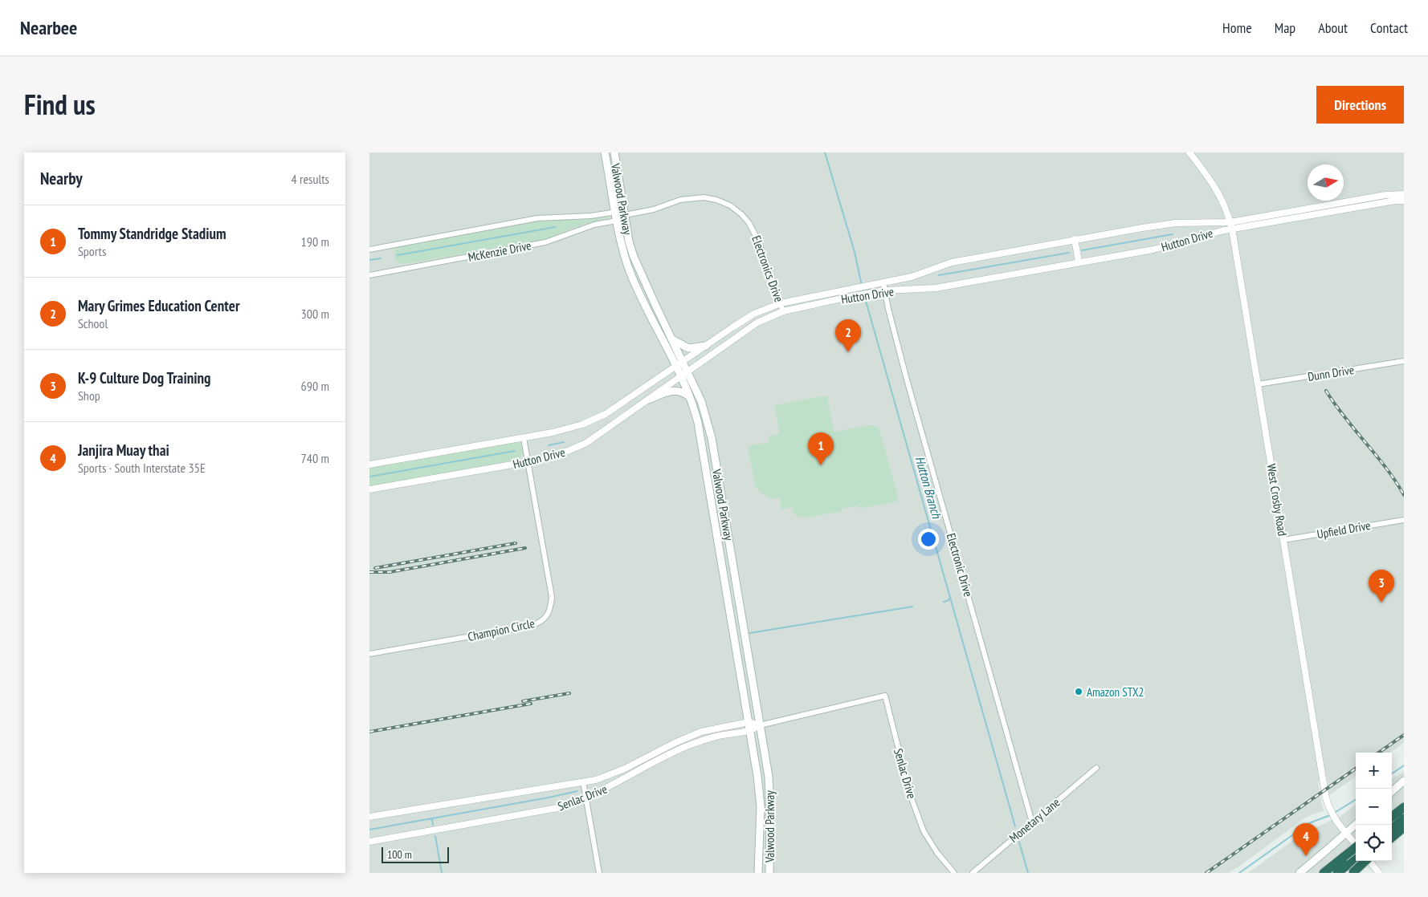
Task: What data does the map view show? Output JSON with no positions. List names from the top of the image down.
{
  "streets": {
    "main road": ["Valwood Parkway"],
    "street": [
      "Hutton Drive",
      "McKenzie Drive",
      "Electronics Drive",
      "Dunn Drive",
      "West Crosby Road",
      "Upfield Drive",
      "Electronic Drive",
      "Champion Circle",
      "Senlac Drive",
      "Monetary Lane"
    ]
  },
  "crossings": [
    ["Valwood Parkway", "Hutton Drive"],
    ["Valwood Parkway", "McKenzie Drive"],
    ["Valwood Parkway", "Senlac Drive"],
    ["Hutton Drive", "Electronics Drive"],
    ["Hutton Drive", "West Crosby Road"],
    ["Hutton Drive", "Electronic Drive"],
    ["Hutton Drive", "Champion Circle"],
    ["McKenzie Drive", "Electronics Drive"],
    ["Dunn Drive", "West Crosby Road"],
    ["West Crosby Road", "Upfield Drive"],
    ["Electronic Drive", "Monetary Lane"]
  ],
  "water": ["Hutton Branch"],
  "places": ["Amazon STX2"],
  "scale_bar": "100 m",
  "north": "right",
  "page": {
    "header": "Nearbee",
    "nav": [
      "Home",
      "Map",
      "About",
      "Contact"
    ],
    "title": "Find us",
    "buttons": "Directions",
    "heading": ["Nearby", "4 results"],
    "list": [
      {
        "mark": "1",
        "name": "Tommy Standridge Stadium",
        "note": "Sports",
        "value": "190 m"
      },
      {
        "mark": "2",
        "name": "Mary Grimes Education Center",
        "note": "School",
        "value": "300 m"
      },
      {
        "mark": "3",
        "name": "K-9 Culture Dog Training",
        "note": "Shop",
        "value": "690 m"
      },
      {
        "mark": "4",
        "name": "Janjira Muay thai",
        "note": "Sports · South Interstate 35E",
        "value": "740 m"
      }
    ],
    "pins": [
      "2",
      "1",
      "3",
      "4"
    ],
    "map_buttons": ["+", "−"],
    "scale": "100 m"
  }
}
